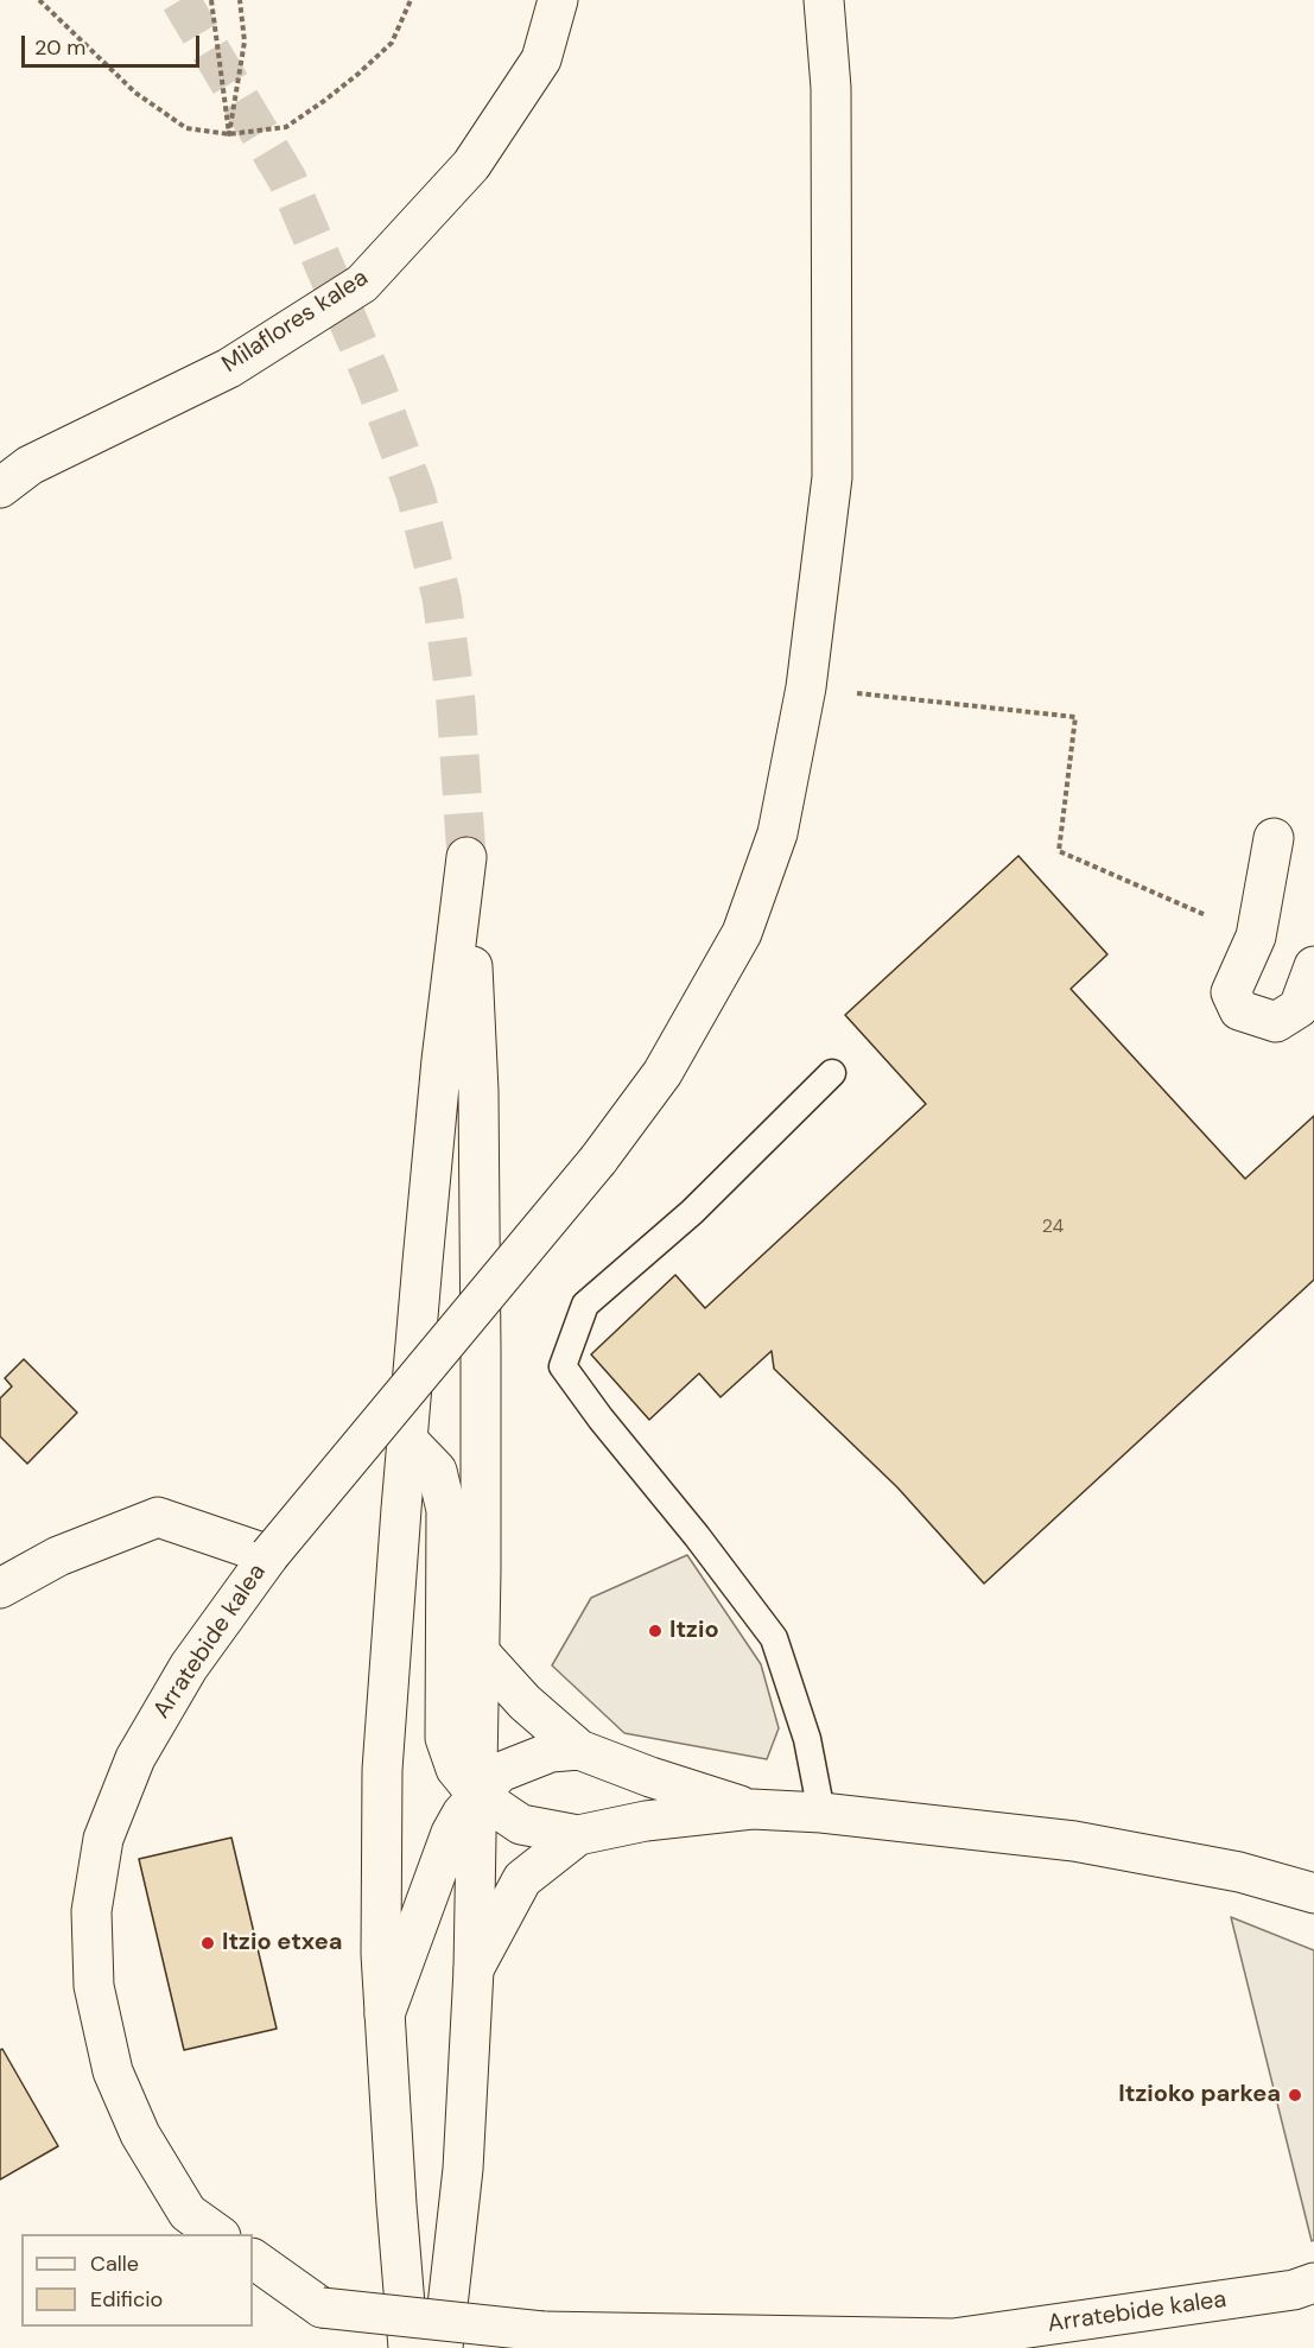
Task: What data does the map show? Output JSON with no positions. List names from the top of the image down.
{
  "streets": {
    "main road": ["Milaflores kalea", "Arratebide kalea"]
  },
  "places": ["Itzio", "Itzio etxea", "Itzioko parkea"],
  "house_numbers": ["24"],
  "legend": ["Calle", "Edificio"],
  "scale_bar": "20 m"
}
